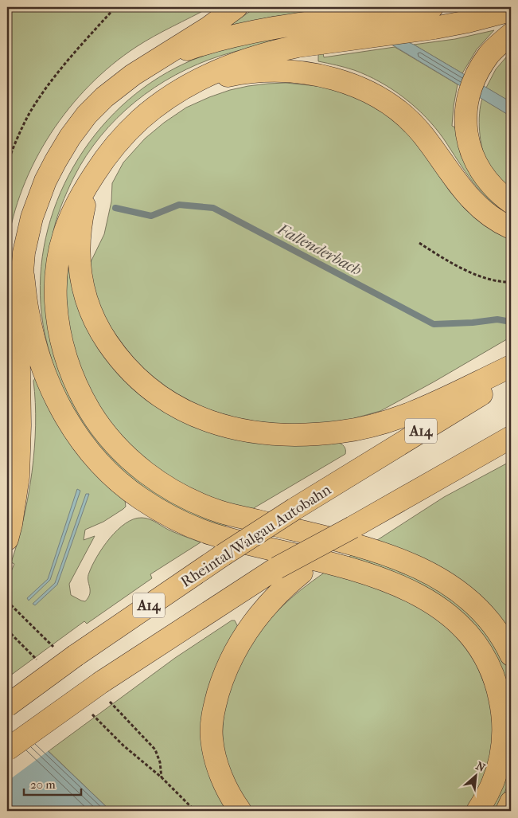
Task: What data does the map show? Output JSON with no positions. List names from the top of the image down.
{
  "streets": {
    "highway": ["A14", "Rheintal/Walgau Autobahn"]
  },
  "water": ["Fallenderbach"],
  "scale_bar": "20 m",
  "north": "top right"
}
